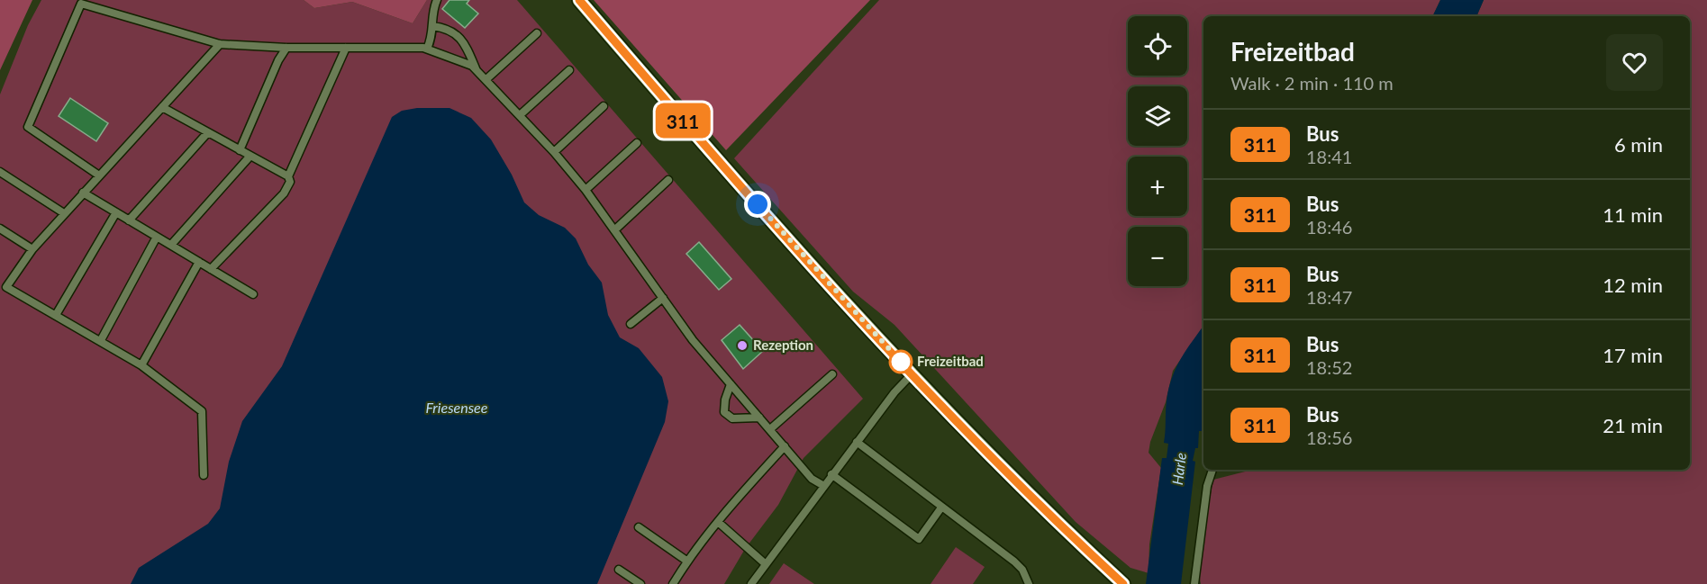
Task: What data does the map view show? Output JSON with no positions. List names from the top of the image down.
{
  "water": ["Friesensee", "Harle"],
  "places": ["Rezeption", "Freizeitbad"],
  "lines": ["bus line 311"],
  "page": {
    "on_map": "311",
    "map_buttons": ["+", "−"],
    "heading": ["Freizeitbad", "Walk · 2 min · 110 m"],
    "list": [
      {
        "mark": "311",
        "name": "Bus",
        "note": "18:41",
        "value": "6 min"
      },
      {
        "mark": "311",
        "name": "Bus",
        "note": "18:46",
        "value": "11 min"
      },
      {
        "mark": "311",
        "name": "Bus",
        "note": "18:47",
        "value": "12 min"
      },
      {
        "mark": "311",
        "name": "Bus",
        "note": "18:52",
        "value": "17 min"
      },
      {
        "mark": "311",
        "name": "Bus",
        "note": "18:56",
        "value": "21 min"
      }
    ]
  }
}
